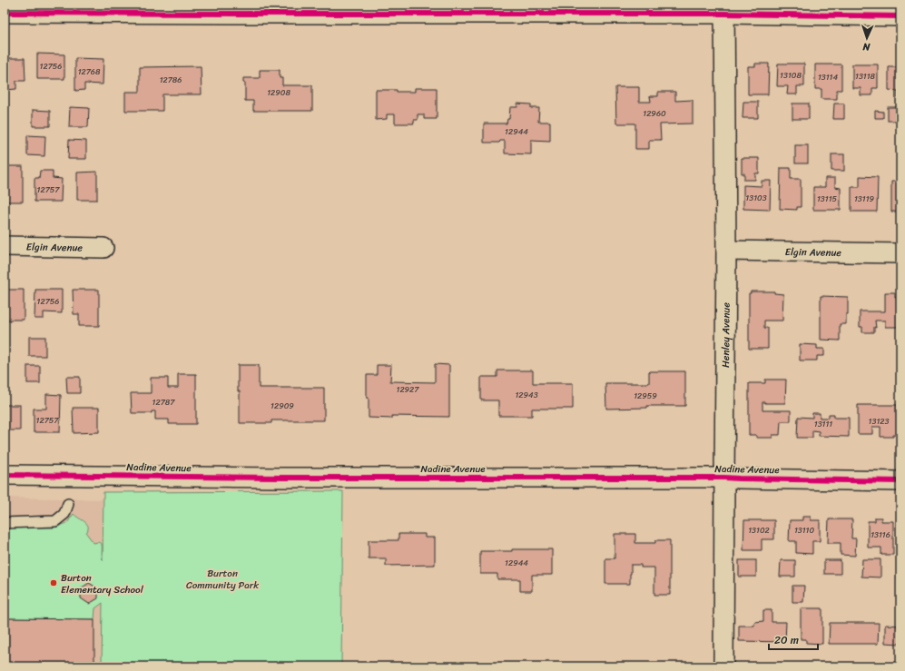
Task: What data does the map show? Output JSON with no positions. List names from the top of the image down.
{
  "streets": {
    "street": ["Elgin Avenue", "Henley Avenue", "Nadine Avenue"]
  },
  "crossings": [
    ["Elgin Avenue", "Henley Avenue"],
    ["Henley Avenue", "Nadine Avenue"]
  ],
  "parks": ["Burton Community Park"],
  "places": ["Burton Elementary School"],
  "house_numbers": [
    "12756",
    "12768",
    "13108",
    "13118",
    "13114",
    "12786",
    "12908",
    "12960",
    "12944",
    "12757",
    "13103",
    "13115",
    "13119",
    "12756",
    "12927",
    "12943",
    "12959",
    "12787",
    "12909",
    "12757",
    "13123",
    "13111",
    "13102",
    "13110",
    "13116",
    "12944"
  ],
  "scale_bar": "20 m",
  "north": "bottom"
}
